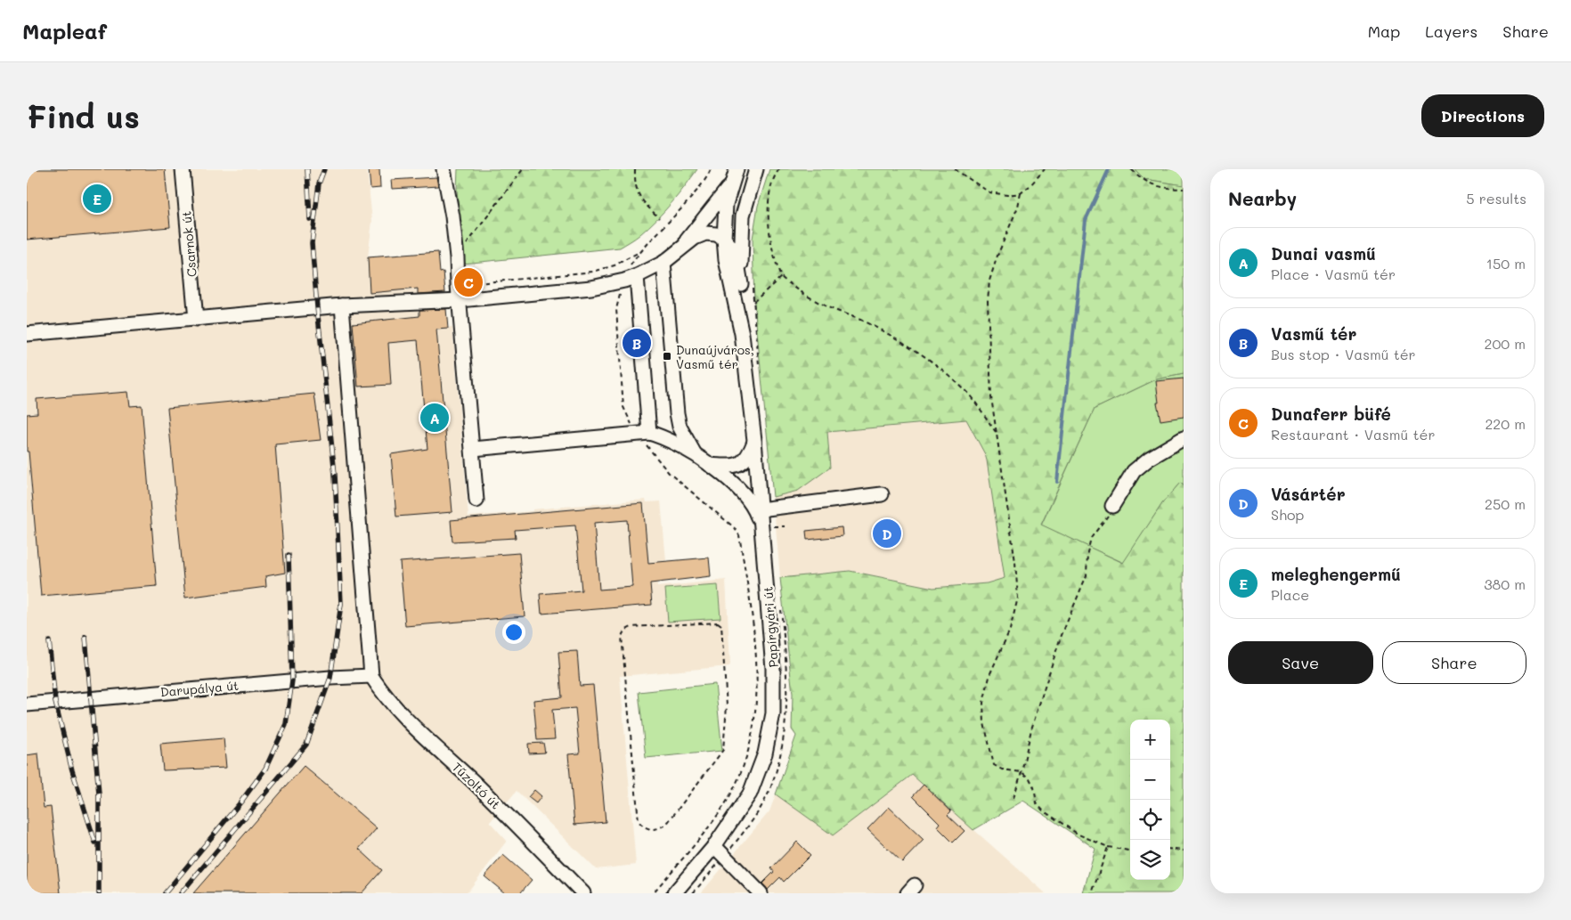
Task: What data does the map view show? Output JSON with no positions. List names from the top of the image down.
{
  "streets": {
    "street": [
      "Csarnok út",
      "Papírgyári út",
      "Darupálya út",
      "Tűzoltó út"
    ]
  },
  "crossings": [
    ["Darupálya út", "Tűzoltó út"]
  ],
  "places": {
    "transit": ["Dunaújváros, Vasmű tér"]
  },
  "page": {
    "header": "Mapleaf",
    "nav": ["Map", "Layers", "Share"],
    "buttons": [
      "Directions",
      ["Save", "Share"]
    ],
    "title": "Find us",
    "heading": ["Nearby", "5 results"],
    "pins": [
      "E",
      "C",
      "B",
      "A",
      "D"
    ],
    "list": [
      {
        "mark": "A",
        "name": "Dunai vasmű",
        "note": "Place · Vasmű tér",
        "value": "150 m"
      },
      {
        "mark": "B",
        "name": "Vasmű tér",
        "note": "Bus stop · Vasmű tér",
        "value": "200 m"
      },
      {
        "mark": "C",
        "name": "Dunaferr büfé",
        "note": "Restaurant · Vasmű tér",
        "value": "220 m"
      },
      {
        "mark": "D",
        "name": "Vásártér",
        "note": "Shop",
        "value": "250 m"
      },
      {
        "mark": "E",
        "name": "meleghengermű",
        "note": "Place",
        "value": "380 m"
      }
    ],
    "map_buttons": ["+", "−"]
  }
}
